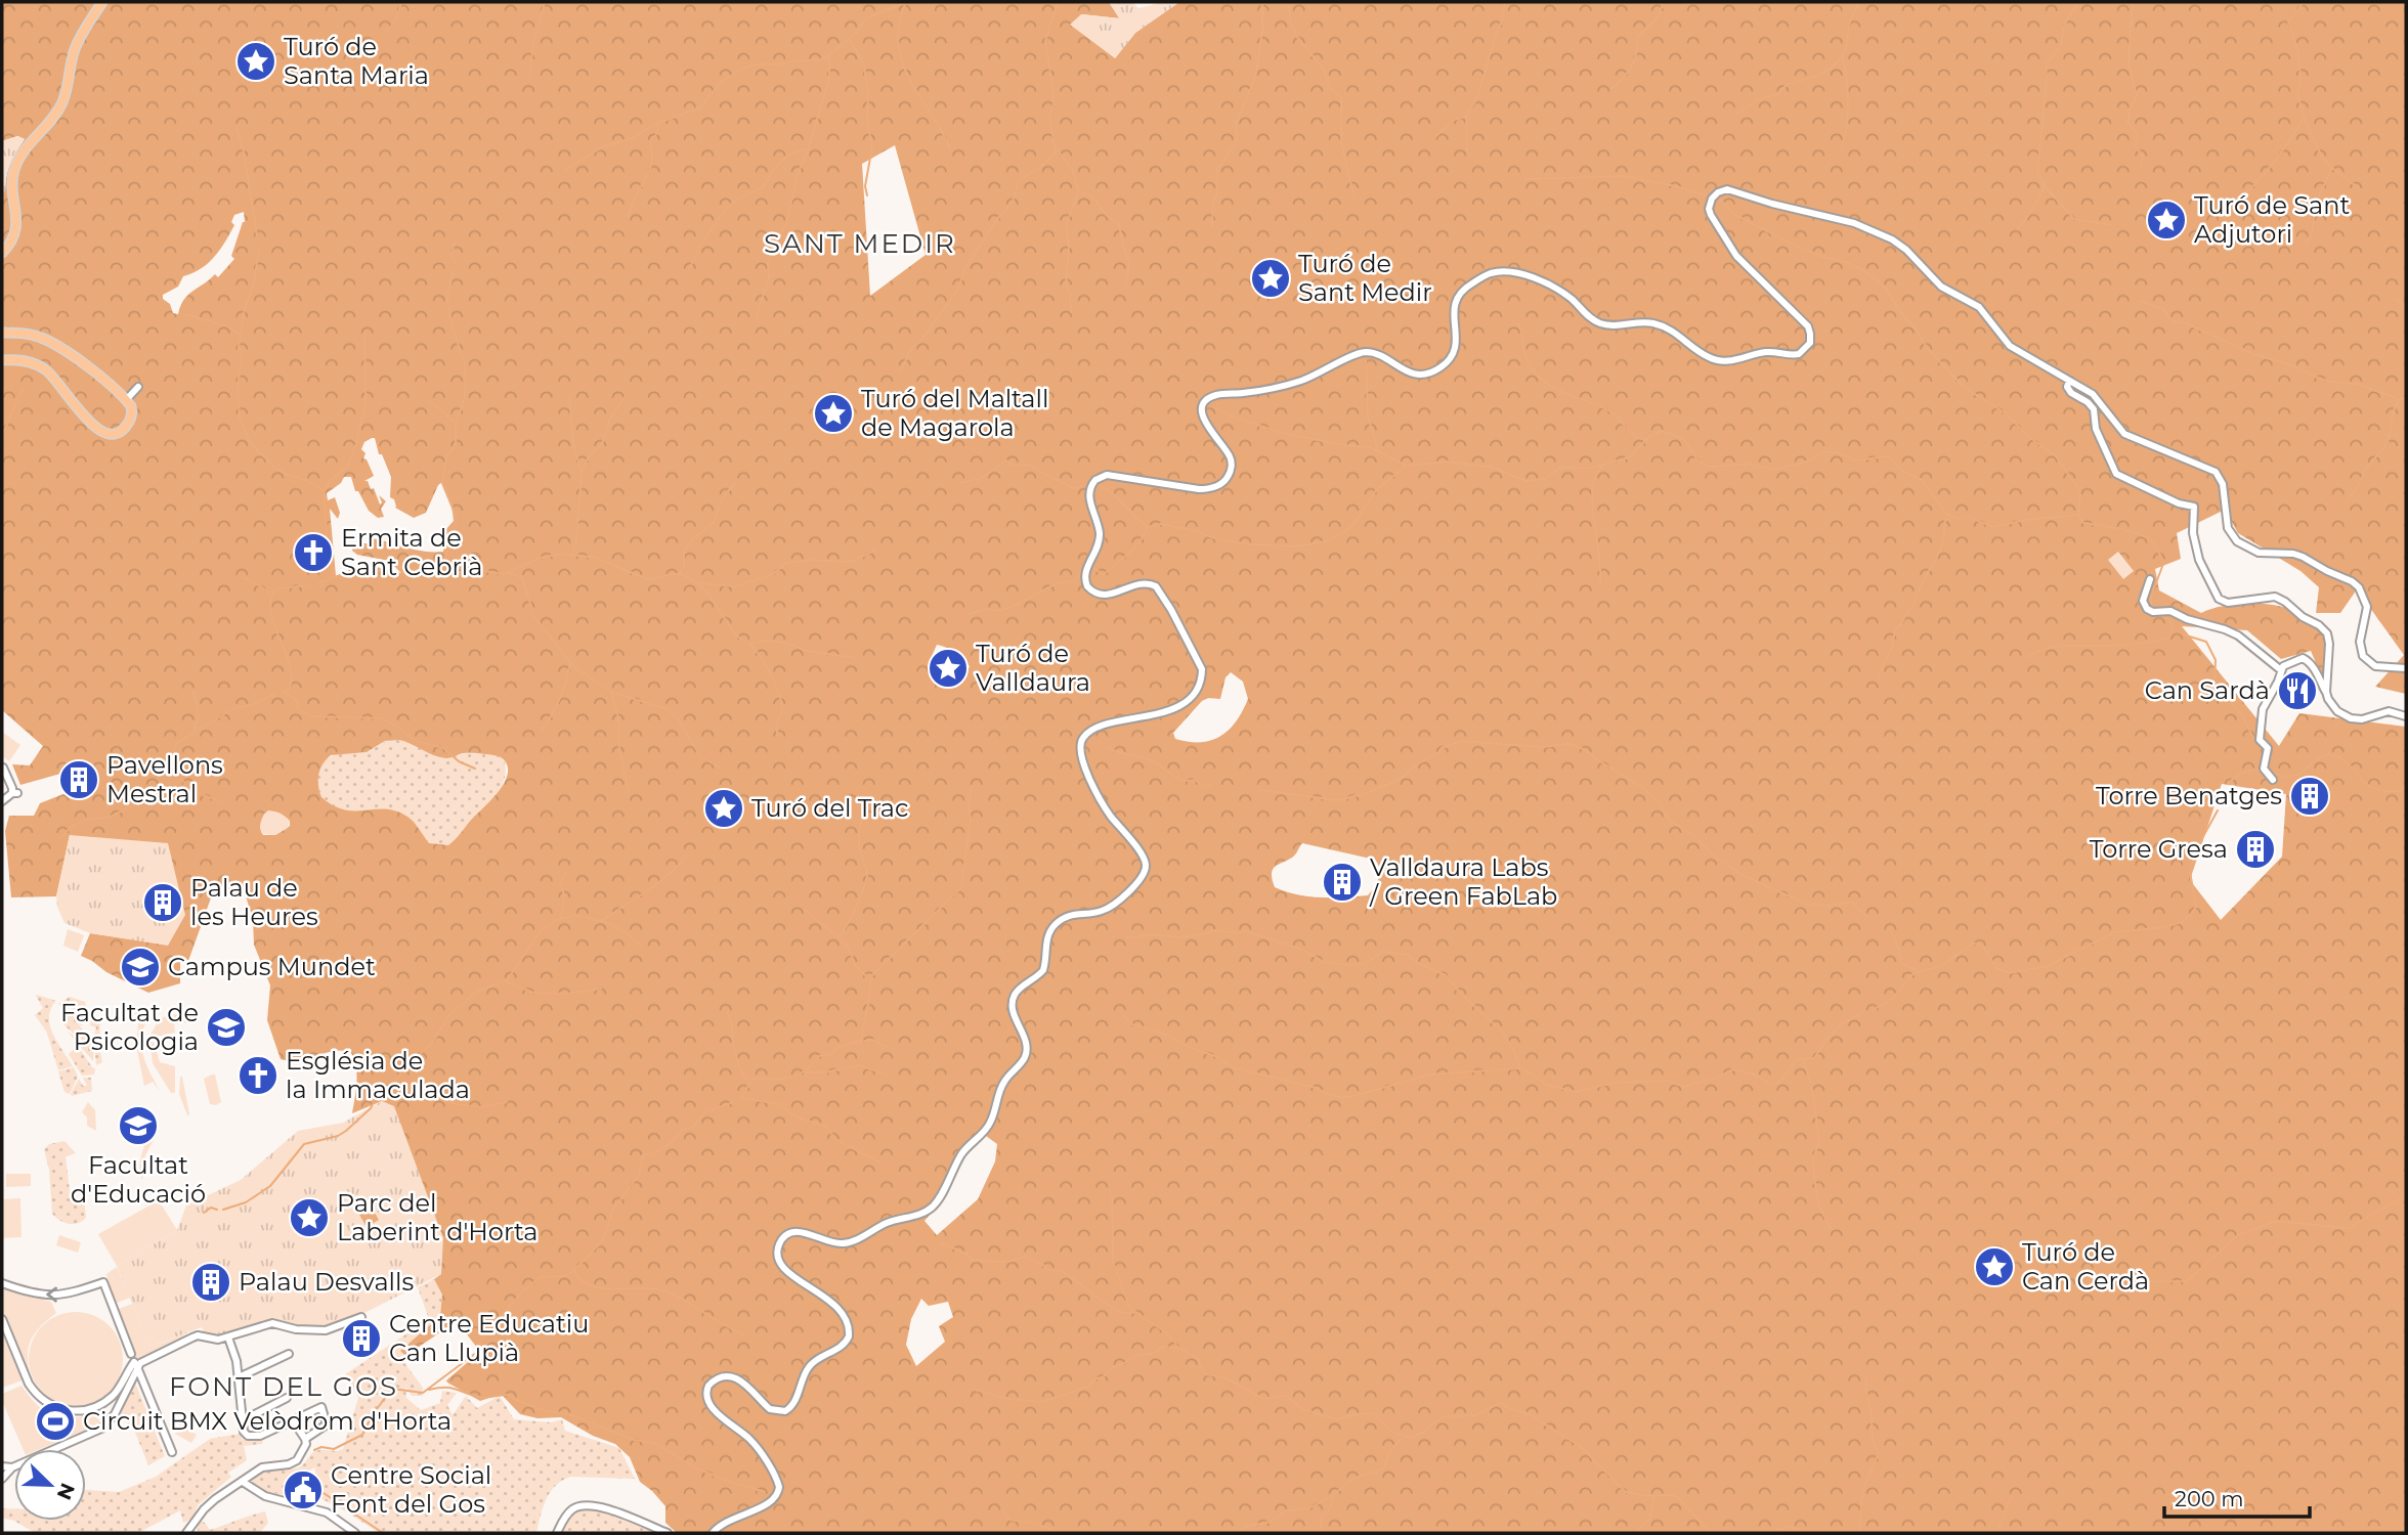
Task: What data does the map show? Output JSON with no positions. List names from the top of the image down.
{
  "districts": ["SANT MEDIR", "FONT DEL GOS"],
  "places": {
    "place": [
      "Turó de Santa Maria",
      "Turó de Sant Adjutori",
      "Turó de Sant Medir",
      "Turó del Maltall de Magarola",
      "Turó de Valldaura",
      "Turó del Trac",
      "Parc del Laberint d'Horta",
      "Turó de Can Cerdà"
    ],
    "church": ["Ermita de Sant Cebrià", "Església de la Immaculada"],
    "restaurant": ["Can Sardà"],
    "building": [
      "Pavellons Mestral",
      "Torre Benatges",
      "Torre Gresa",
      "Valldaura Labs / Green FabLab",
      "Palau de les Heures",
      "Palau Desvalls",
      "Centre Educatiu Can Llupià"
    ],
    "school or university": ["Campus Mundet", "Facultat de Psicologia", "Facultat d'Educació"],
    "sports": ["Circuit BMX Velòdrom d'Horta"],
    "public building": ["Centre Social Font del Gos"]
  },
  "scale_bar": "200 m",
  "north": "bottom right"
}
